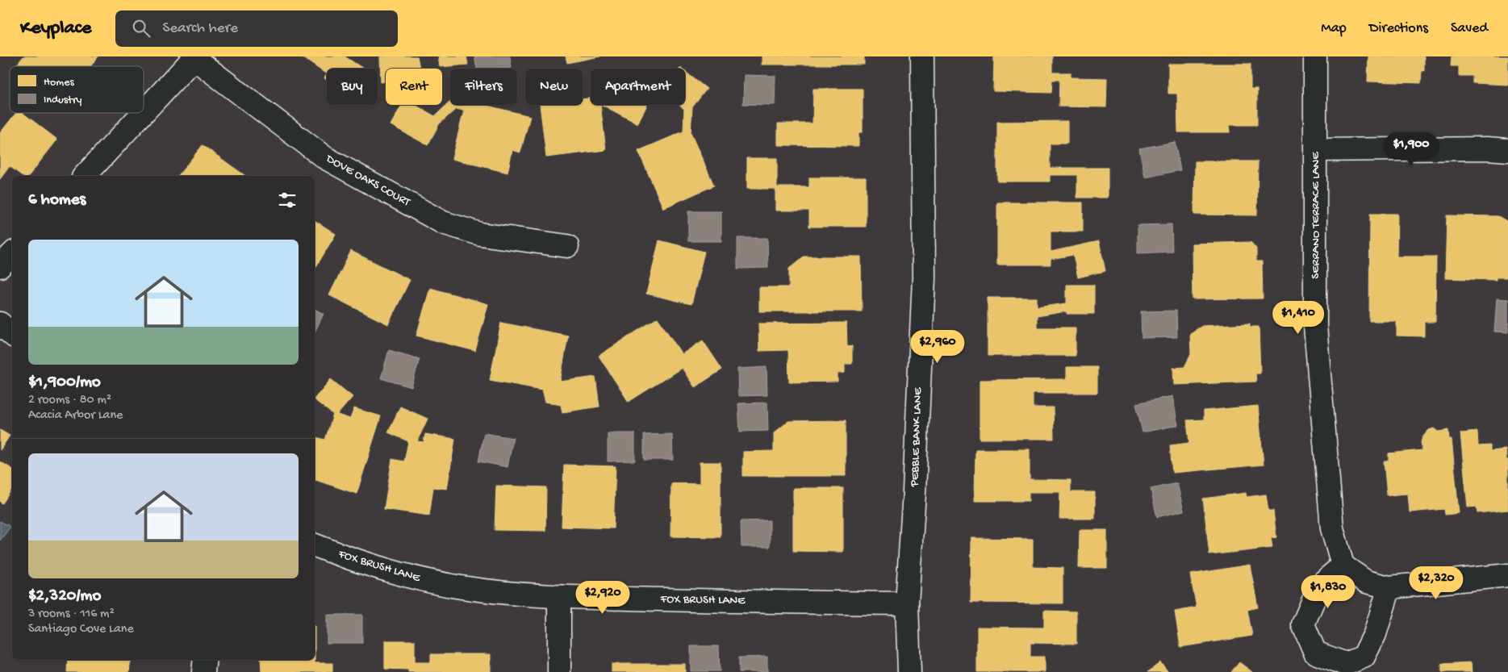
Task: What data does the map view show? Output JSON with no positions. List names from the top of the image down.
{
  "streets": {
    "street": [
      "DOVE OAKS COURT",
      "SERRANO TERRACE LANE",
      "PEBBLE BANK LANE",
      "FOX BRUSH LANE"
    ]
  },
  "crossings": [
    ["PEBBLE BANK LANE", "FOX BRUSH LANE"]
  ],
  "legend": ["Homes", "Industry"],
  "page": {
    "header": "Keyplace",
    "search": "Search here",
    "nav": ["Map", "Directions", "Saved"],
    "chip": [
      "Buy",
      "Rent",
      "Filters",
      "New",
      "Apartment"
    ],
    "price": [
      "$1,900",
      "$1,410",
      "$2,960",
      "$2,320",
      "$1,830",
      "$2,920"
    ],
    "heading": "6 homes",
    "list": [
      {
        "name": "$1,900/mo",
        "note": "2 rooms · 80 m² · Acacia Arbor Lane"
      },
      {
        "name": "$2,320/mo",
        "note": "3 rooms · 116 m² · Santiago Cove Lane"
      }
    ]
  }
}
